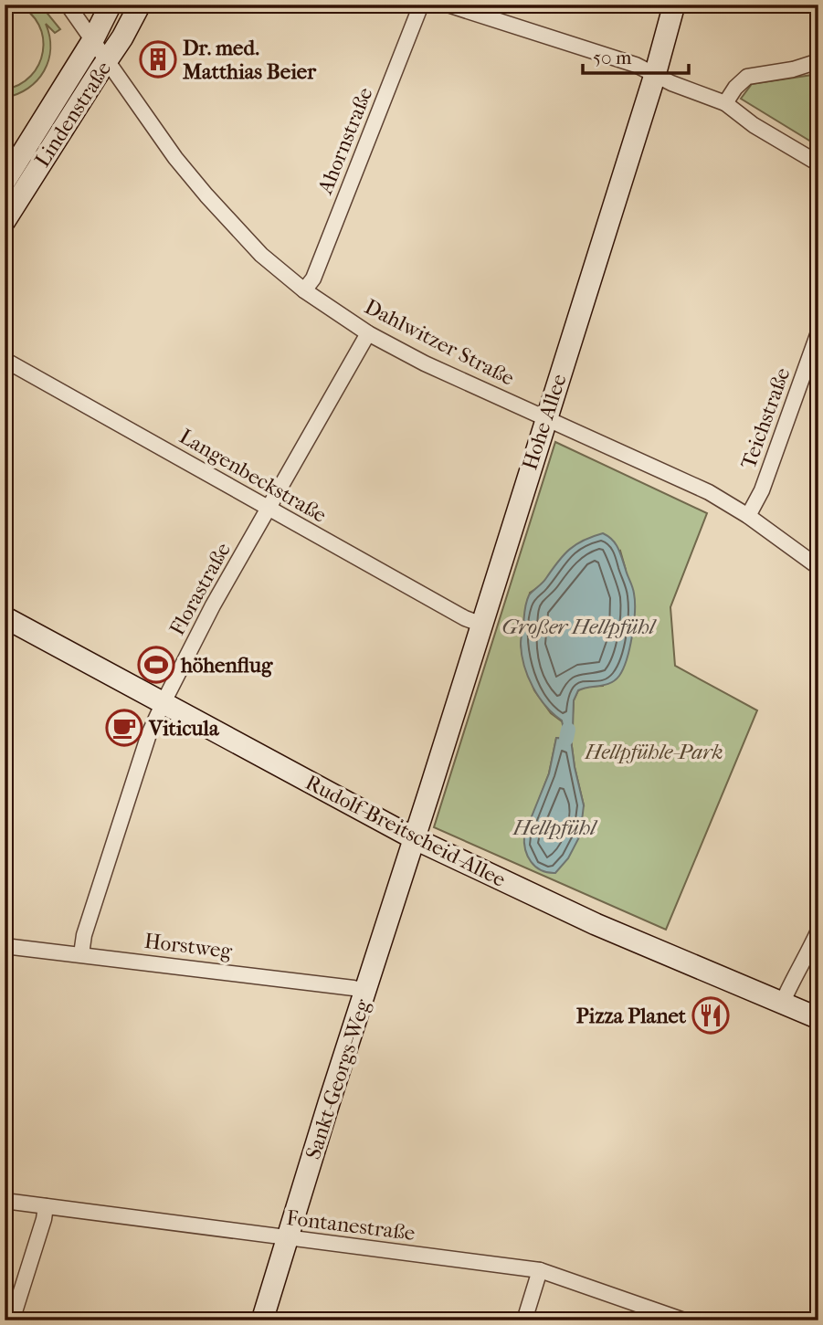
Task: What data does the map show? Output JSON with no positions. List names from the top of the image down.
{
  "streets": {
    "street": [
      "Lindenstraße",
      "Ahornstraße",
      "Dahlwitzer Straße",
      "Teichstraße",
      "Hohe Allee",
      "Langenbeckstraße",
      "Florastraße",
      "Rudolf-Breitscheid-Allee",
      "Horstweg",
      "Sankt-Georgs-Weg",
      "Fontanestraße"
    ]
  },
  "crossings": [
    ["Lindenstraße", "Dahlwitzer Straße"],
    ["Ahornstraße", "Dahlwitzer Straße"],
    ["Dahlwitzer Straße", "Teichstraße"],
    ["Dahlwitzer Straße", "Hohe Allee"],
    ["Dahlwitzer Straße", "Florastraße"],
    ["Hohe Allee", "Langenbeckstraße"],
    ["Hohe Allee", "Rudolf-Breitscheid-Allee"],
    ["Hohe Allee", "Sankt-Georgs-Weg"],
    ["Langenbeckstraße", "Florastraße"],
    ["Florastraße", "Rudolf-Breitscheid-Allee"],
    ["Florastraße", "Horstweg"],
    ["Rudolf-Breitscheid-Allee", "Sankt-Georgs-Weg"],
    ["Horstweg", "Sankt-Georgs-Weg"],
    ["Sankt-Georgs-Weg", "Fontanestraße"]
  ],
  "water": ["Großer Hellpfühl", "Hellpfühl"],
  "parks": ["Hellpfühle-Park"],
  "places": {
    "building": ["Dr. med. Matthias Beier"],
    "sports": ["höhenflug"],
    "cafe": ["Viticula"],
    "restaurant": ["Pizza Planet"]
  },
  "scale_bar": "50 m"
}
